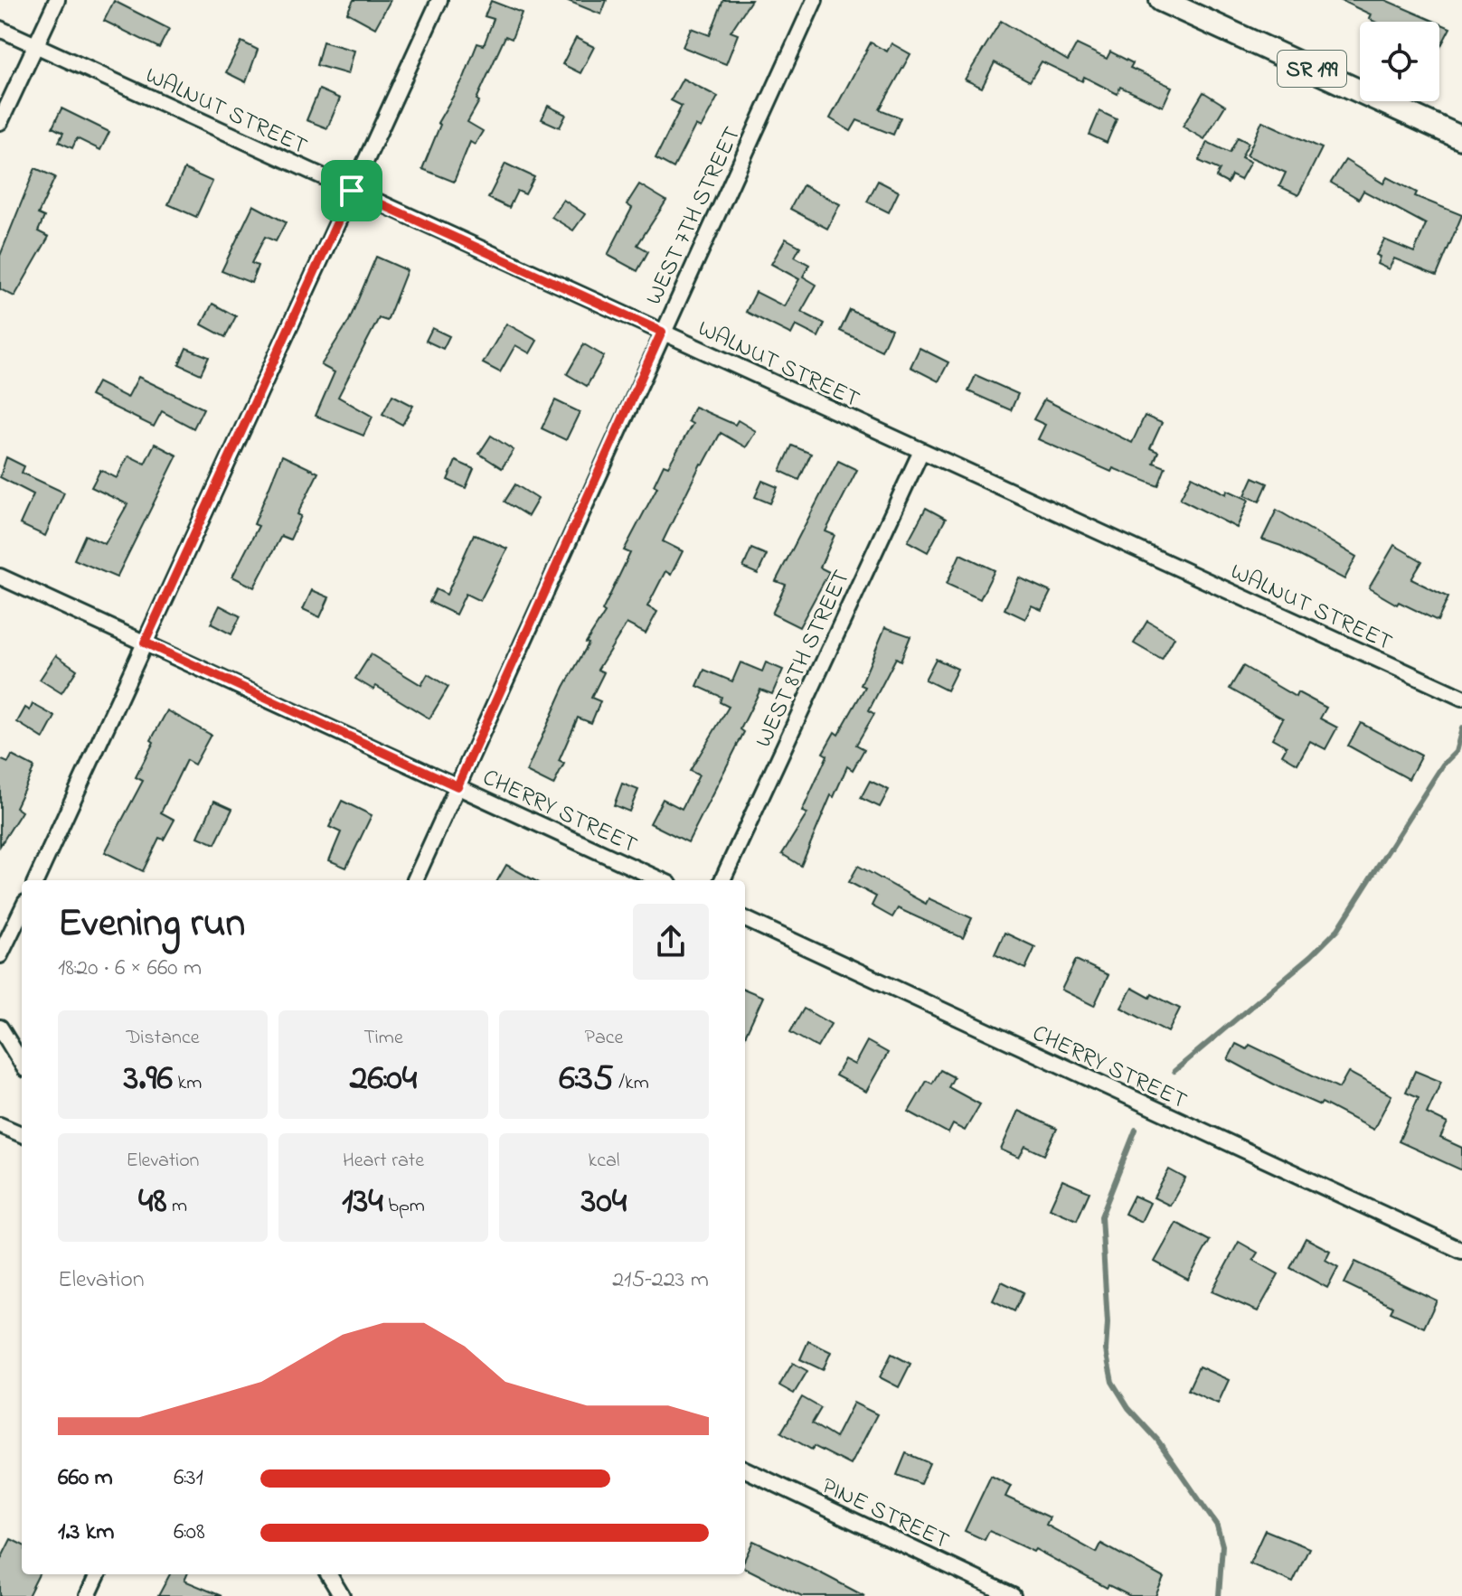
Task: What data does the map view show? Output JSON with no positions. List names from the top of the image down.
{
  "streets": {
    "main road": ["SR 199"],
    "street": [
      "WALNUT STREET",
      "WEST 7TH STREET",
      "WEST 8TH STREET",
      "CHERRY STREET",
      "PINE STREET"
    ]
  },
  "crossings": [
    ["WALNUT STREET", "WEST 7TH STREET"],
    ["WALNUT STREET", "WEST 8TH STREET"],
    ["WEST 7TH STREET", "CHERRY STREET"]
  ],
  "page": {
    "heading": ["Evening run", "18:20 · 6 × 660 m"],
    "stats": [
      ["Distance", "3.96 km"],
      ["Time", "26:04"],
      ["Pace", "6:35 /km"],
      ["Elevation", "48 m"],
      ["Heart rate", "134 bpm"],
      ["kcal", "304"]
    ],
    "chart": ["Elevation", "215–223 m"],
    "list": [
      {
        "name": "660 m",
        "note": "6:31"
      },
      {
        "name": "1.3 km",
        "note": "6:08"
      }
    ]
  }
}
